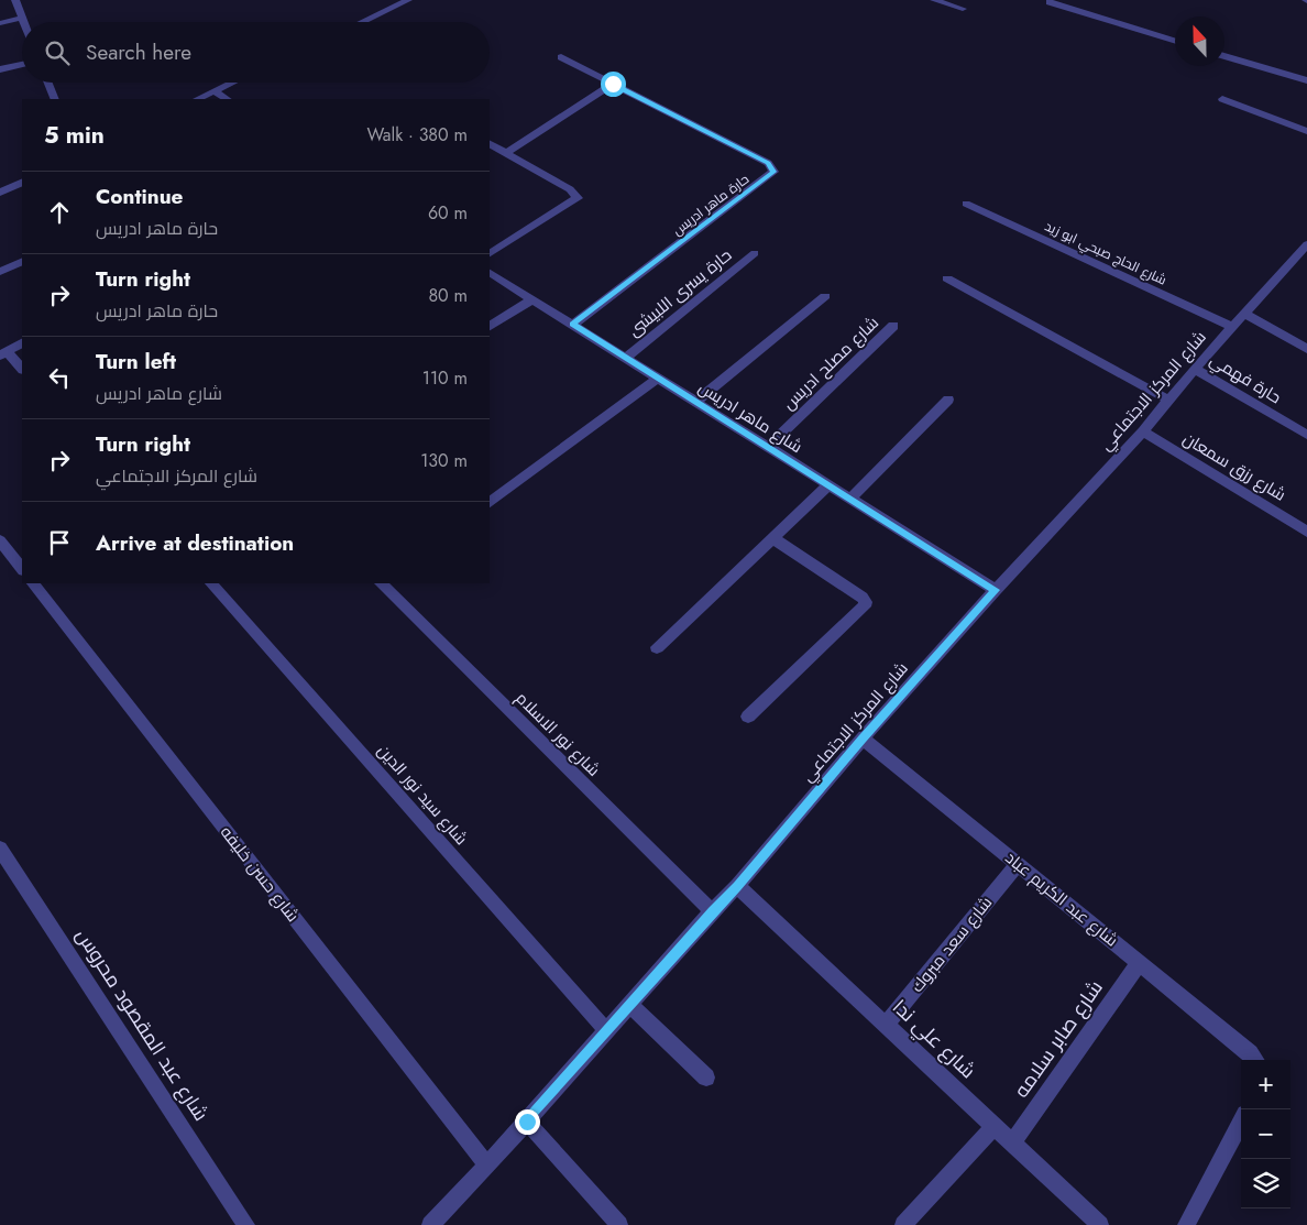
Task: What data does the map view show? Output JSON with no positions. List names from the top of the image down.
{
  "streets": {
    "street": [
      "حارة ماهر ادريس",
      "شارع الحاج صبحي ابو زيد",
      "حارة يسرى اللبيشى",
      "شارع مصلح ادريس",
      "حارة فهمي",
      "شارع المركز الاجتماعي",
      "شارع ماهر ادريس",
      "شارع رزق سمعان",
      "شارع نور الاسلام",
      "شارع سيد نور الدين",
      "شارع حسن خليفه",
      "شارع عبد الكريم عباد",
      "شارع سعد مبروك",
      "شارع عبد المقصود محروس",
      "شارع علي ندا",
      "شارع صابر سلامه"
    ]
  },
  "crossings": [
    ["حارة ماهر ادريس", "شارع ماهر ادريس"],
    ["شارع الحاج صبحي ابو زيد", "شارع المركز الاجتماعي"],
    ["حارة يسرى اللبيشى", "شارع ماهر ادريس"],
    ["شارع مصلح ادريس", "شارع ماهر ادريس"],
    ["حارة فهمي", "شارع المركز الاجتماعي"],
    ["شارع المركز الاجتماعي", "شارع ماهر ادريس"],
    ["شارع المركز الاجتماعي", "شارع رزق سمعان"],
    ["شارع المركز الاجتماعي", "شارع نور الاسلام"],
    ["شارع المركز الاجتماعي", "شارع سيد نور الدين"],
    ["شارع المركز الاجتماعي", "شارع حسن خليفه"],
    ["شارع المركز الاجتماعي", "شارع عبد الكريم عباد"],
    ["شارع المركز الاجتماعي", "شارع علي ندا"],
    ["شارع عبد الكريم عباد", "شارع سعد مبروك"],
    ["شارع عبد الكريم عباد", "شارع صابر سلامه"],
    ["شارع سعد مبروك", "شارع علي ندا"],
    ["شارع علي ندا", "شارع صابر سلامه"]
  ],
  "north": "top",
  "page": {
    "search": "Search here",
    "heading": ["5 min", "Walk · 380 m"],
    "list": [
      ["Continue", "حارة ماهر ادريس", "60 m"],
      ["Turn right", "حارة ماهر ادريس", "80 m"],
      ["Turn left", "شارع ماهر ادريس", "110 m"],
      ["Turn right", "شارع المركز الاجتماعي", "130 m"],
      "Arrive at destination"
    ],
    "map_buttons": ["+", "−"]
  }
}
